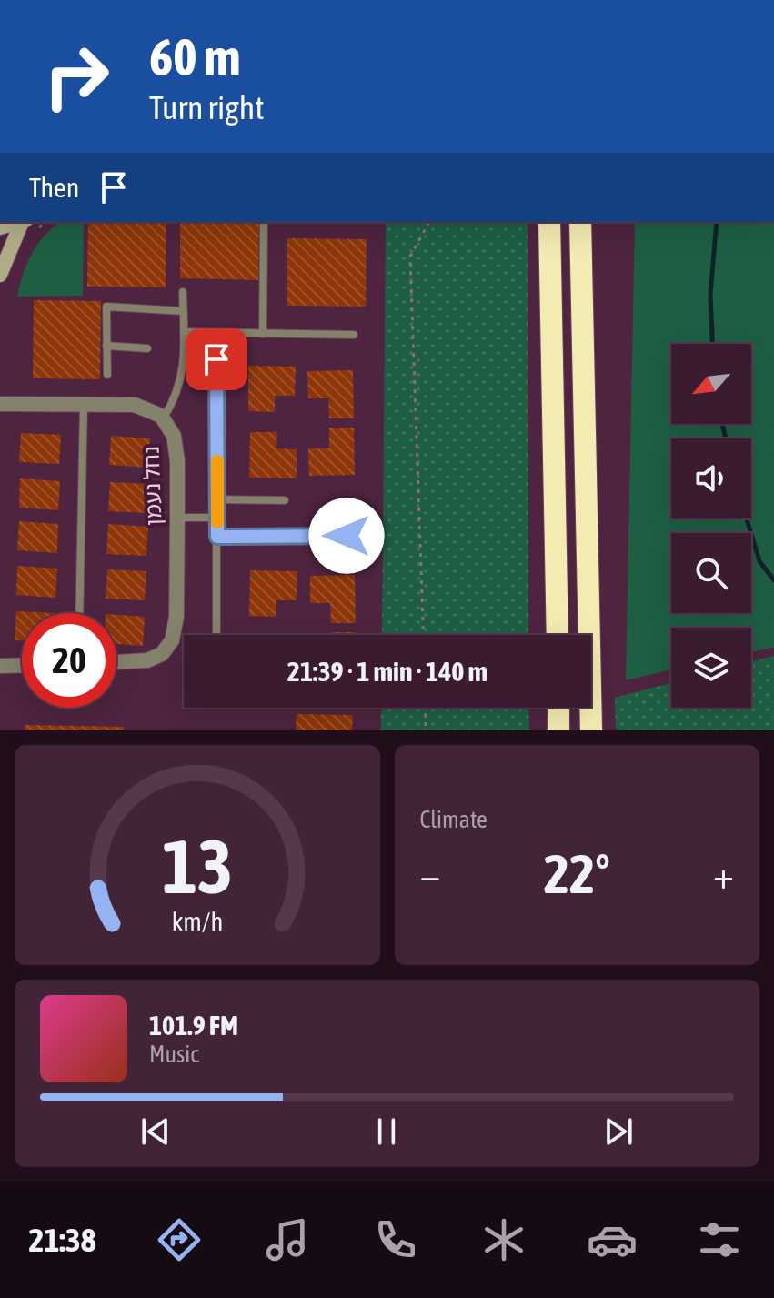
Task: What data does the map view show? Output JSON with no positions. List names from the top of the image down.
{
  "streets": {
    "street": ["נחל נעמן"]
  },
  "north": "bottom left",
  "page": {
    "turn": ["60 m", "Turn right"],
    "then": "Then",
    "limit": "20",
    "trip": "21:39 · 1 min · 140 m",
    "tile": "Climate",
    "heat": ["−", "22°", "+"],
    "song": ["101.9 FM", "Music"],
    "tabs": "21:38",
    "gauge": ["13", "km/h"]
  }
}
